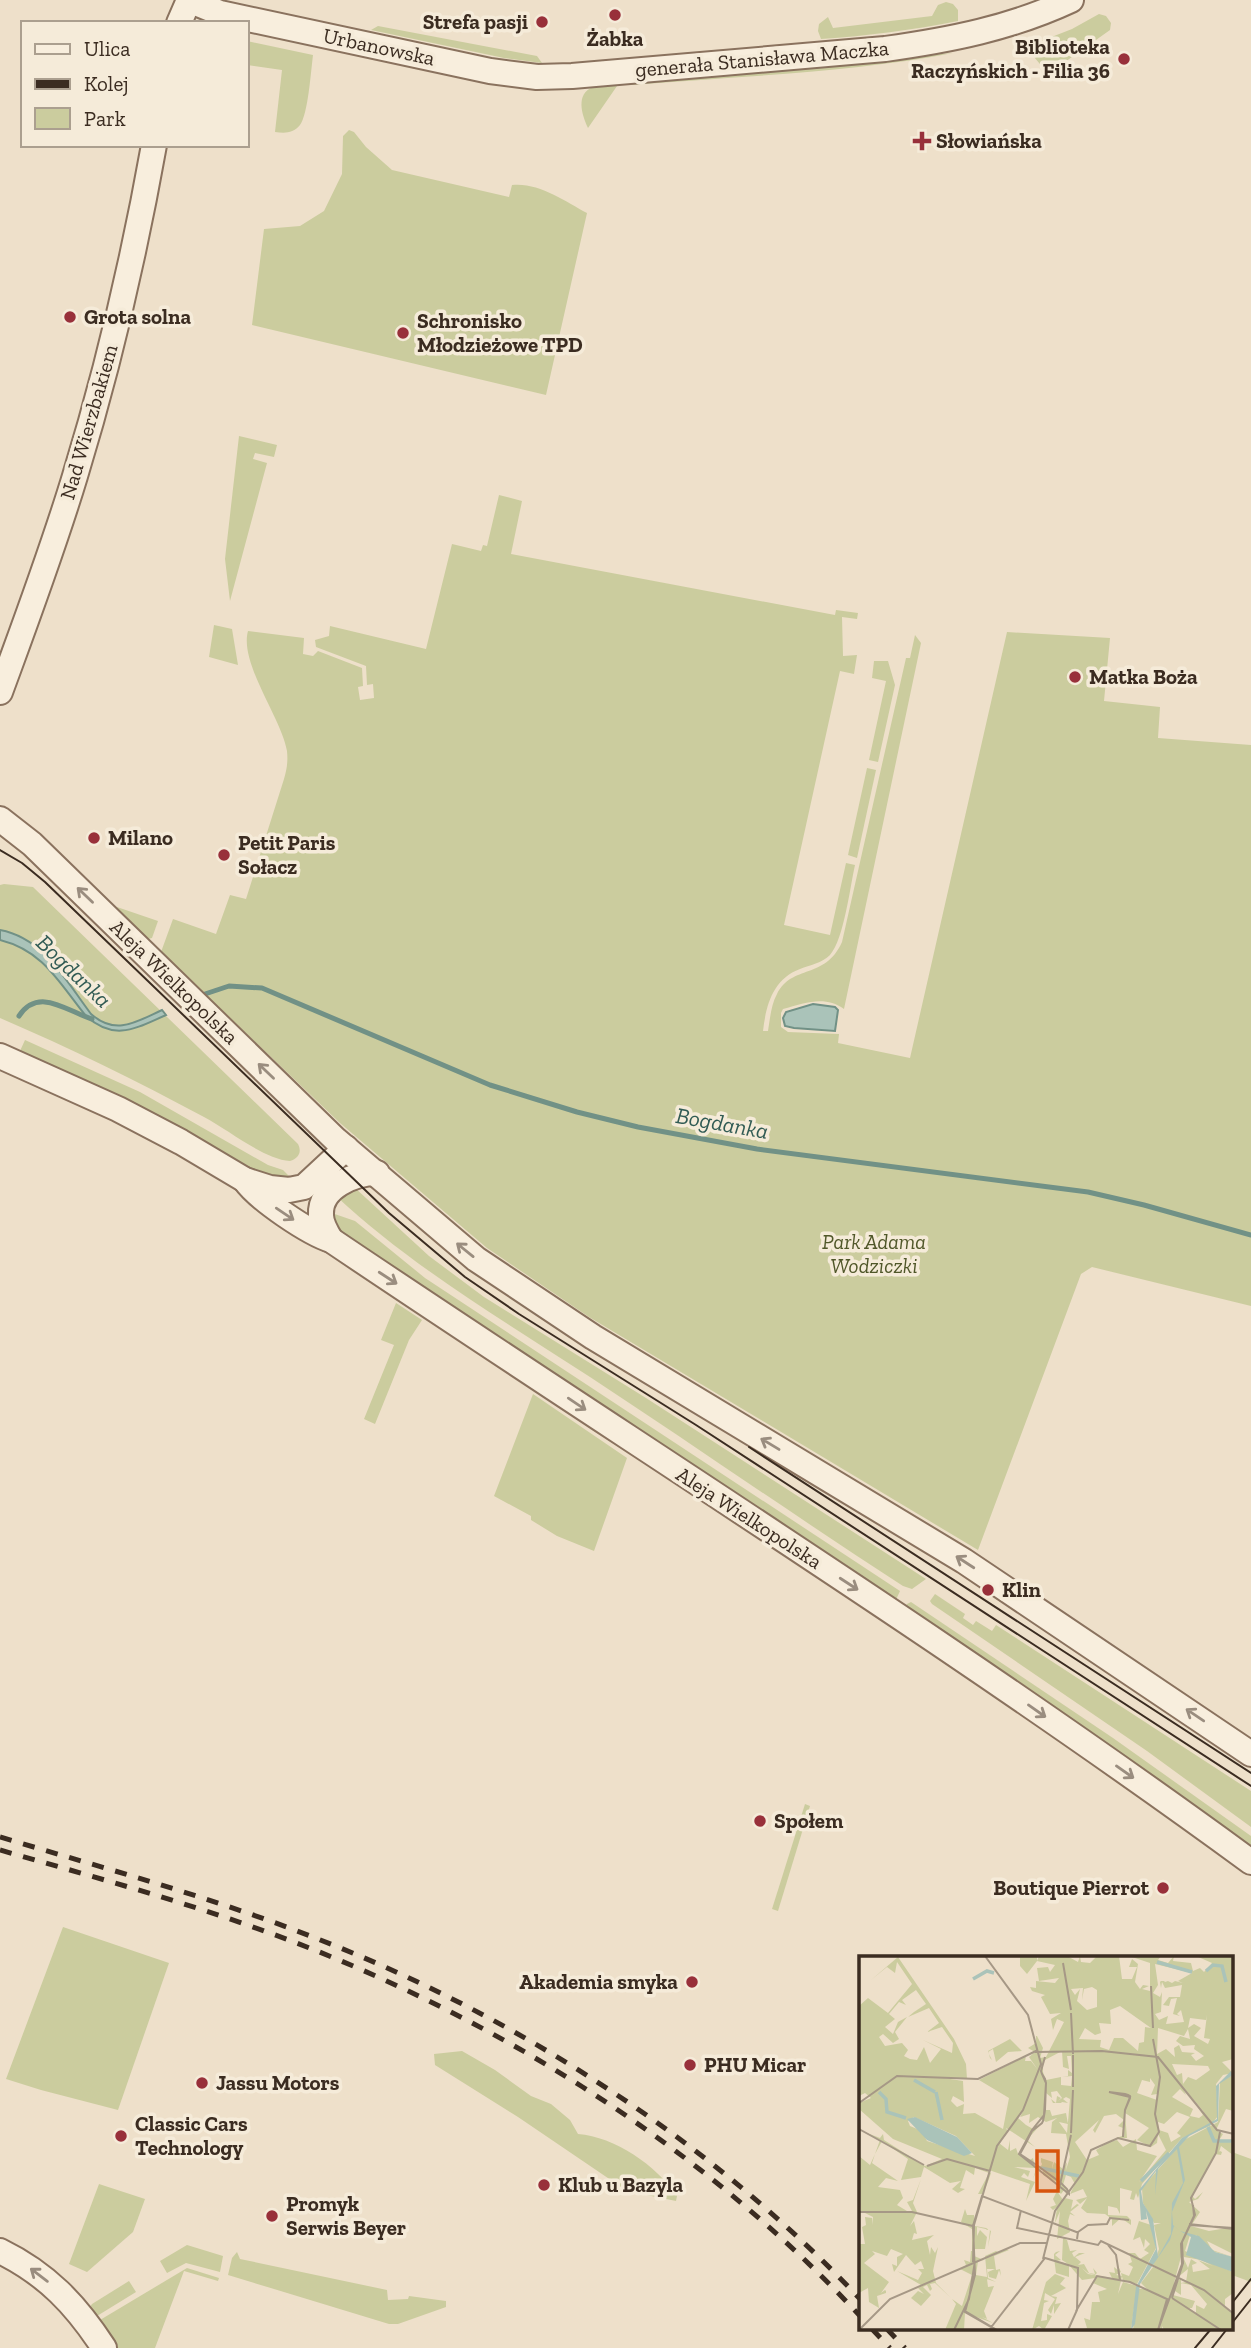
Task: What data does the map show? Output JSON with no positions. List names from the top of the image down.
{
  "streets": {
    "street": [
      "Urbanowska",
      "generała Stanisława Maczka",
      "Nad Wierzbakiem",
      "Aleja Wielkopolska"
    ]
  },
  "crossings": [
    ["Urbanowska", "generała Stanisława Maczka"]
  ],
  "water": ["Bogdanka"],
  "parks": ["Park Adama Wodziczki"],
  "places": {
    "other": [
      "Żabka",
      "Strefa pasji",
      "Biblioteka Raczyńskich - Filia 36",
      "Grota solna",
      "Schronisko Młodzieżowe TPD",
      "Matka Boża",
      "Milano",
      "Petit Paris Sołacz",
      "Klin",
      "Społem",
      "Boutique Pierrot",
      "Akademia smyka",
      "PHU Micar",
      "Jassu Motors",
      "Classic Cars Technology",
      "Klub u Bazyla",
      "Promyk Serwis Beyer"
    ],
    "health": ["Słowiańska"]
  },
  "legend": ["Ulica", "Kolej", "Park"]
}
